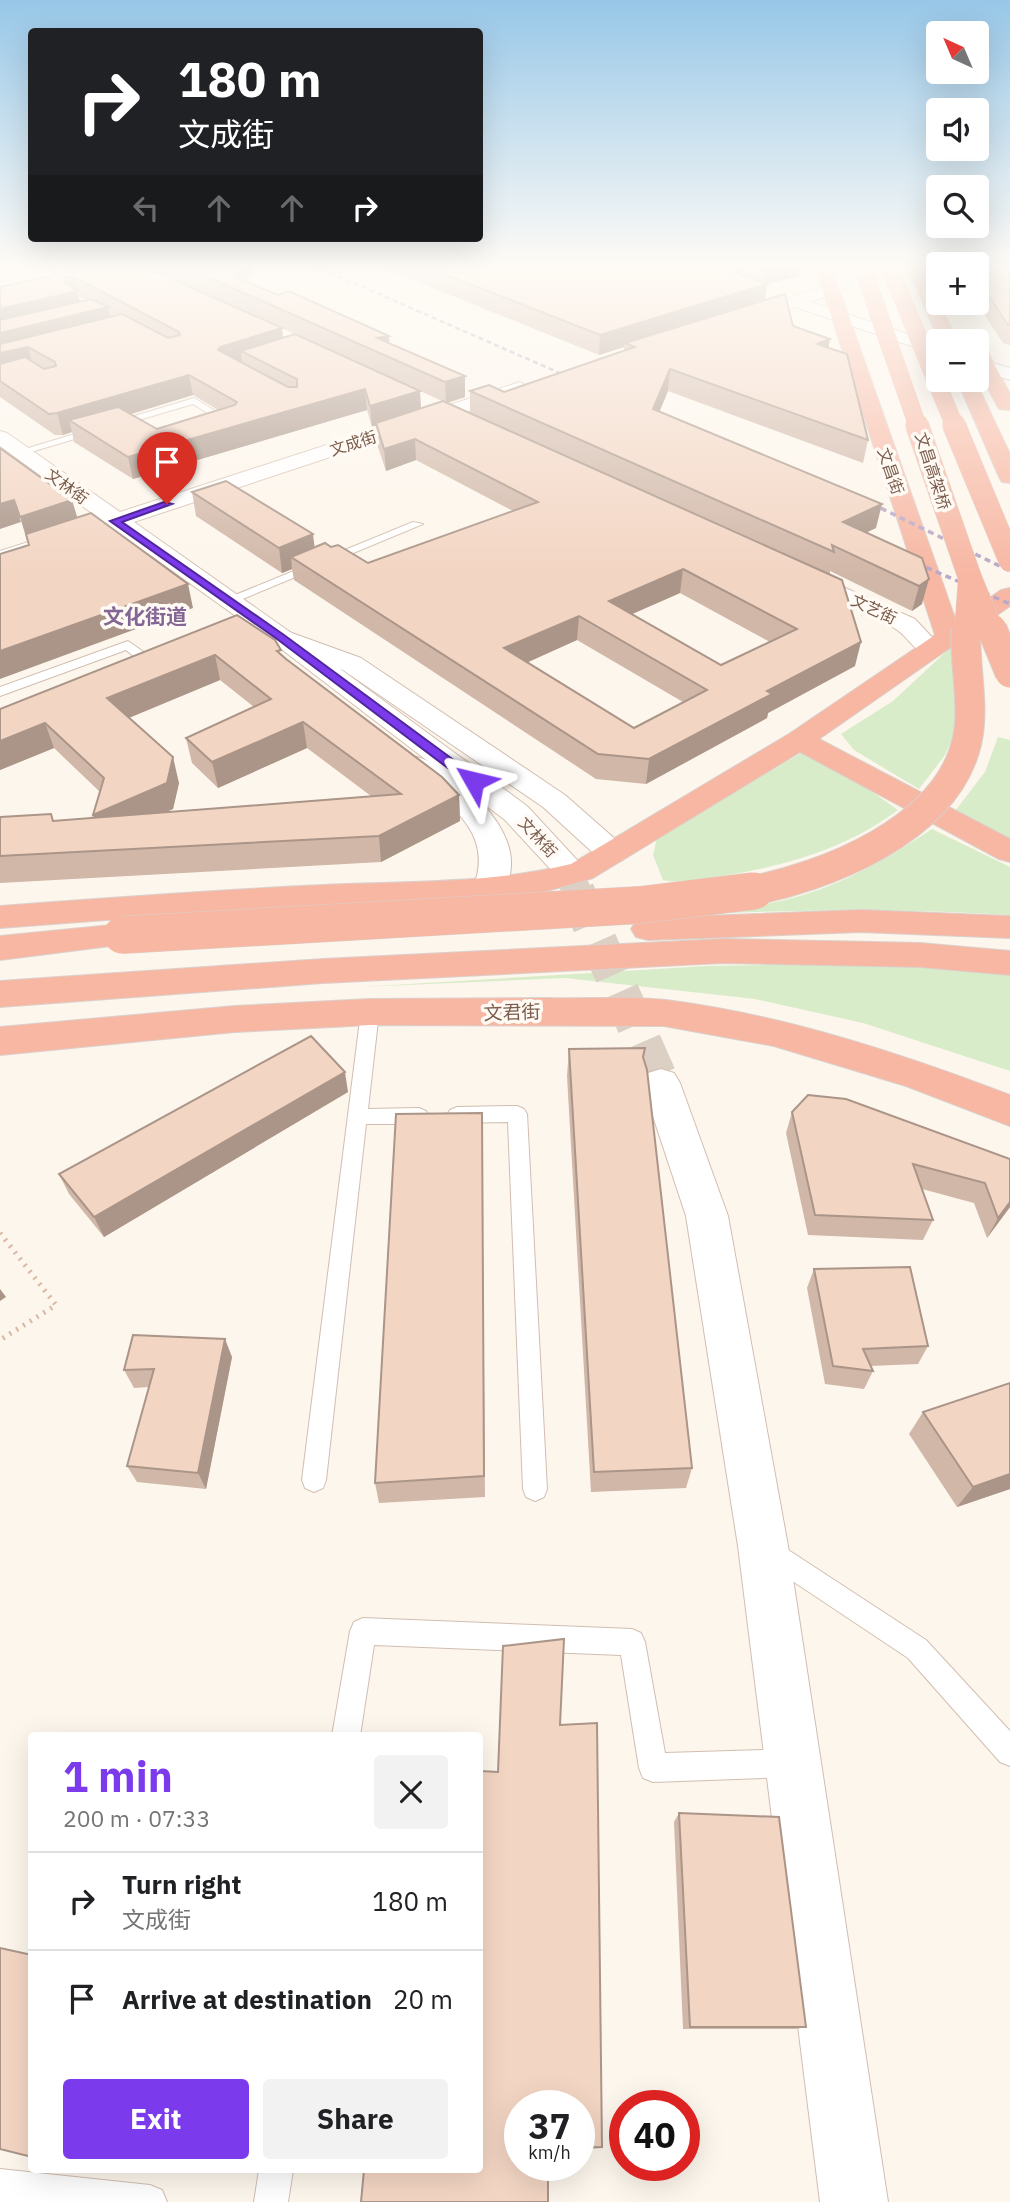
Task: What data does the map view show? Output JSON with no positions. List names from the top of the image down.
{
  "streets": {
    "highway": ["文昌街", "文昌高架桥", "文君街"],
    "street": ["文成街", "文林街", "文艺街"]
  },
  "crossings": [
    ["文成街", "文林街"],
    ["文昌街", "文艺街"]
  ],
  "districts": ["文化街道"],
  "north": "top left",
  "page": {
    "map_buttons": ["+", "−"],
    "turn": ["180 m", "文成街"],
    "heading": ["1 min", "200 m · 07:33"],
    "list": [
      {
        "name": "Turn right",
        "note": "文成街",
        "value": "180 m"
      },
      {
        "name": "Arrive at destination",
        "value": "20 m"
      }
    ],
    "buttons": ["Exit", "Share"],
    "speed": "37 km/h",
    "limit": "40"
  }
}
